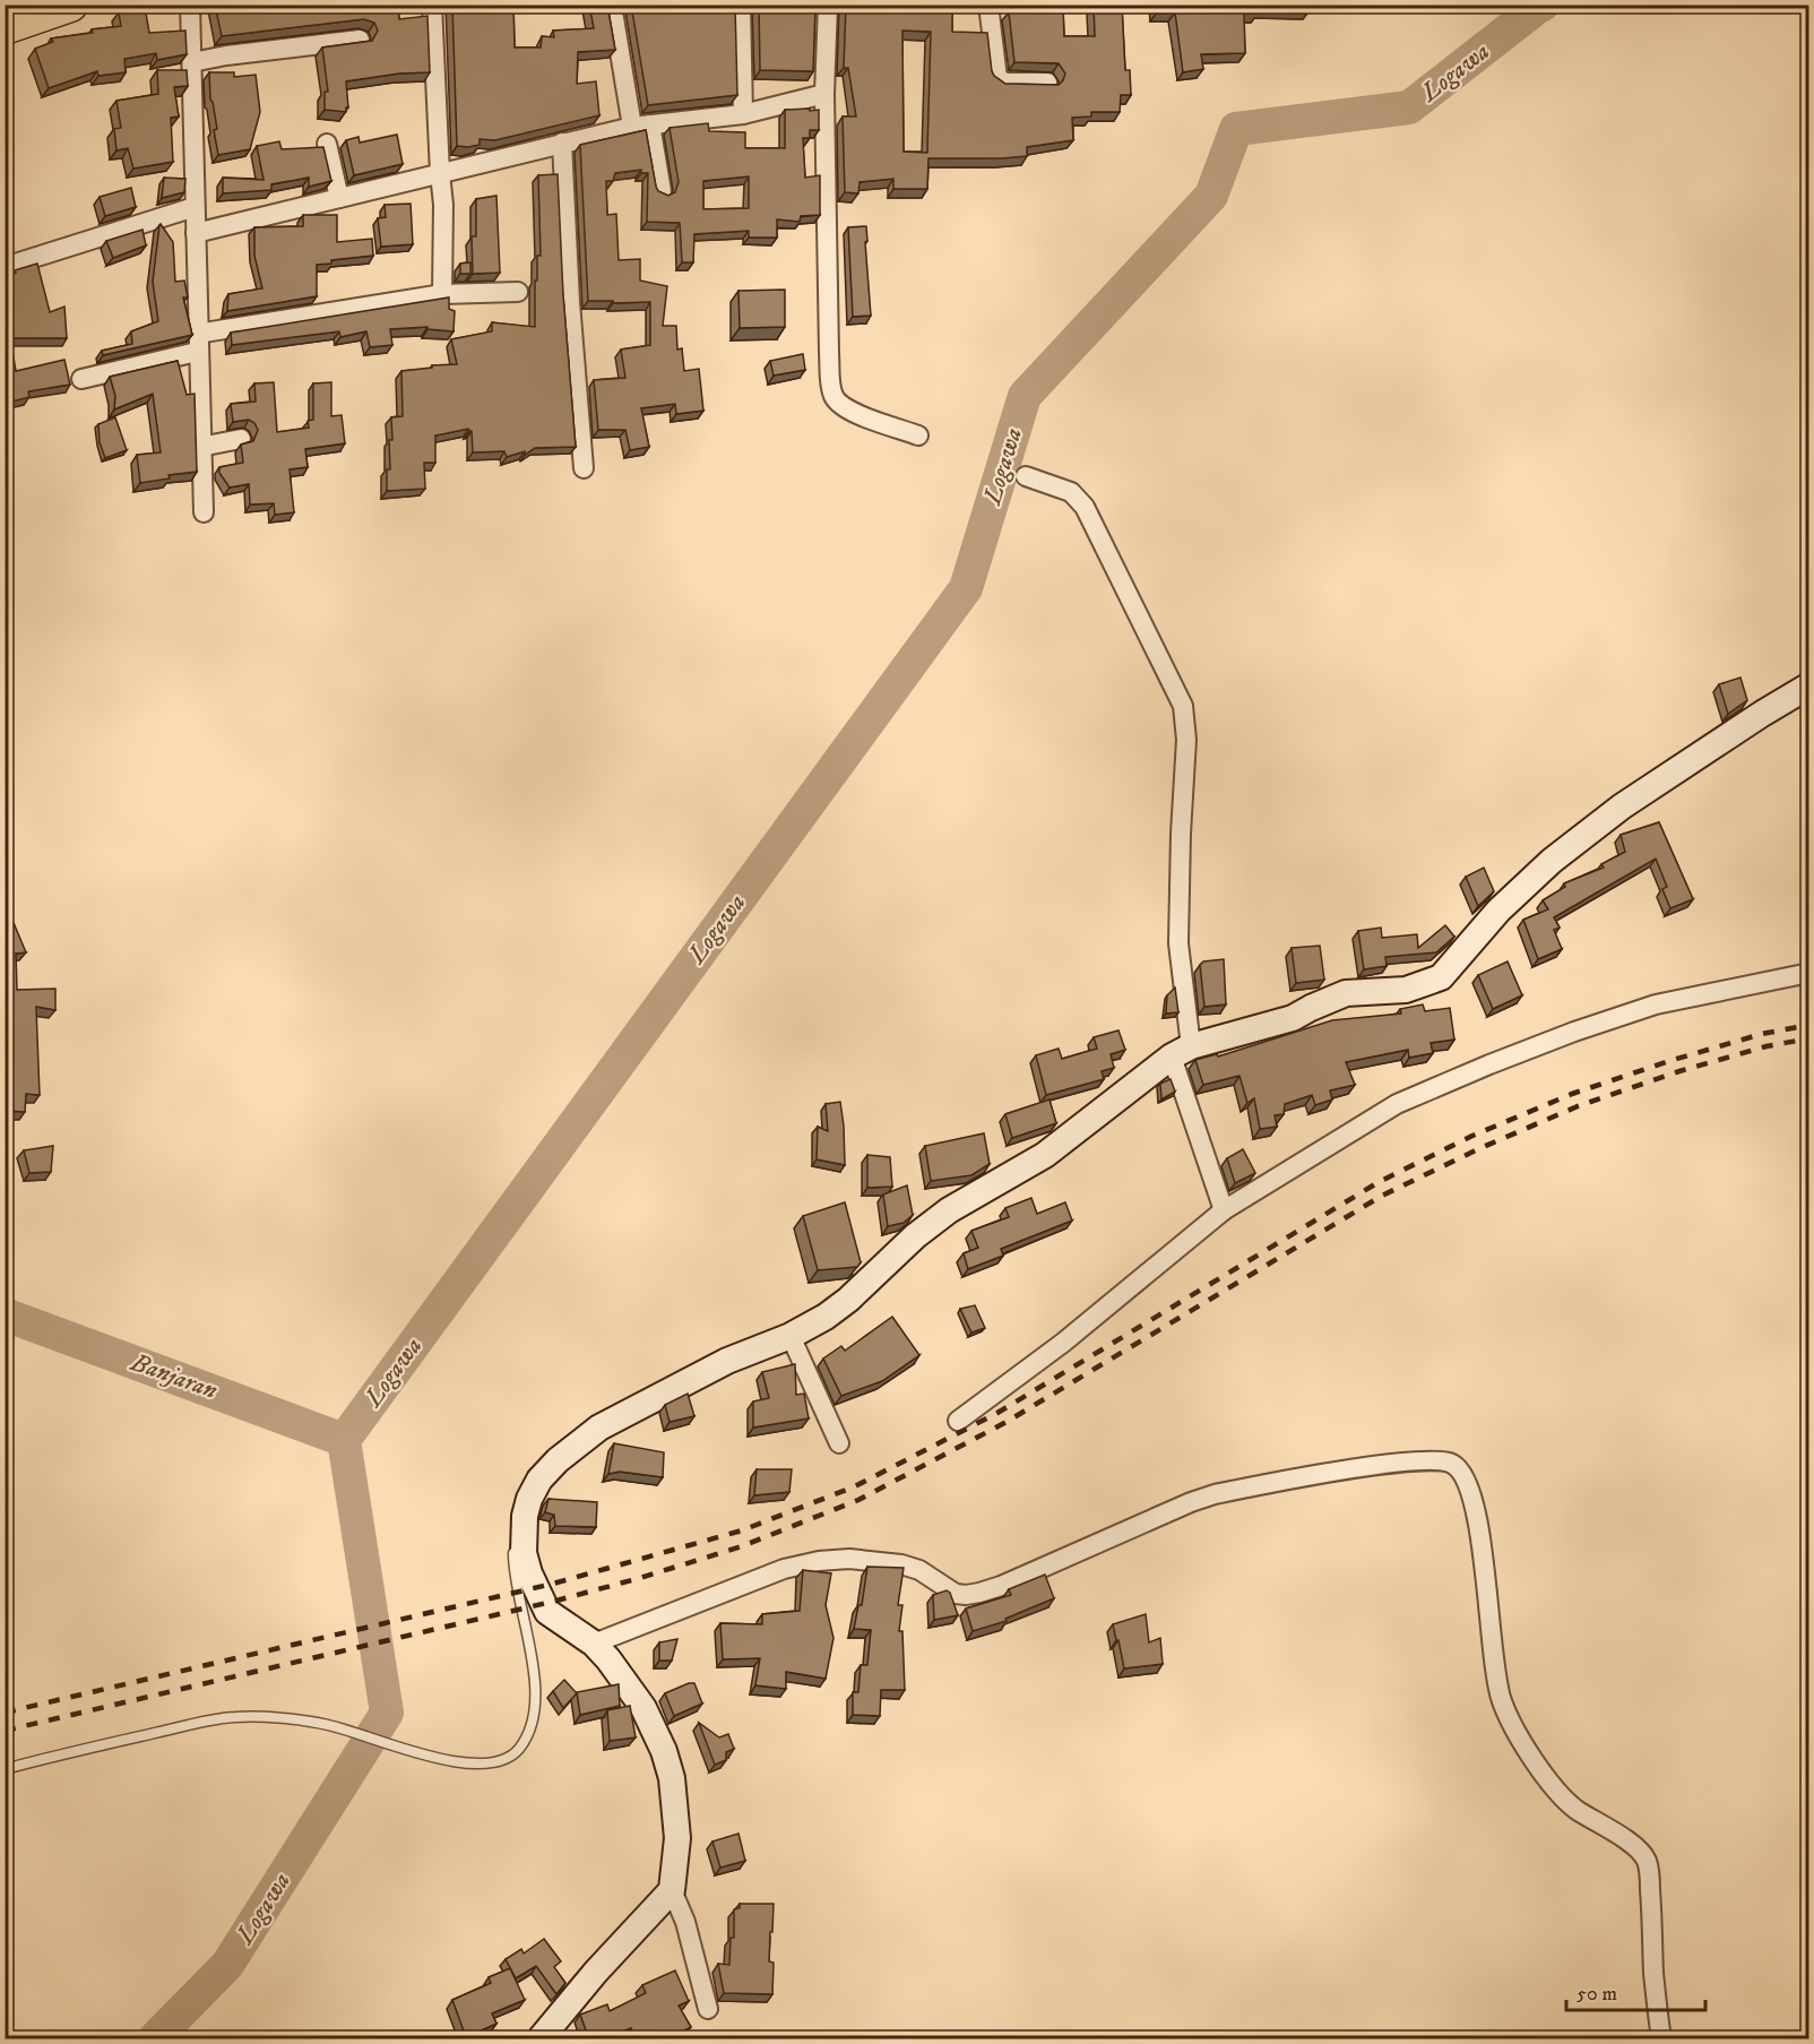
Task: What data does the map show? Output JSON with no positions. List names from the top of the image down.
{
  "water": ["Logawa", "Banjaran"],
  "scale_bar": "50 m"
}
